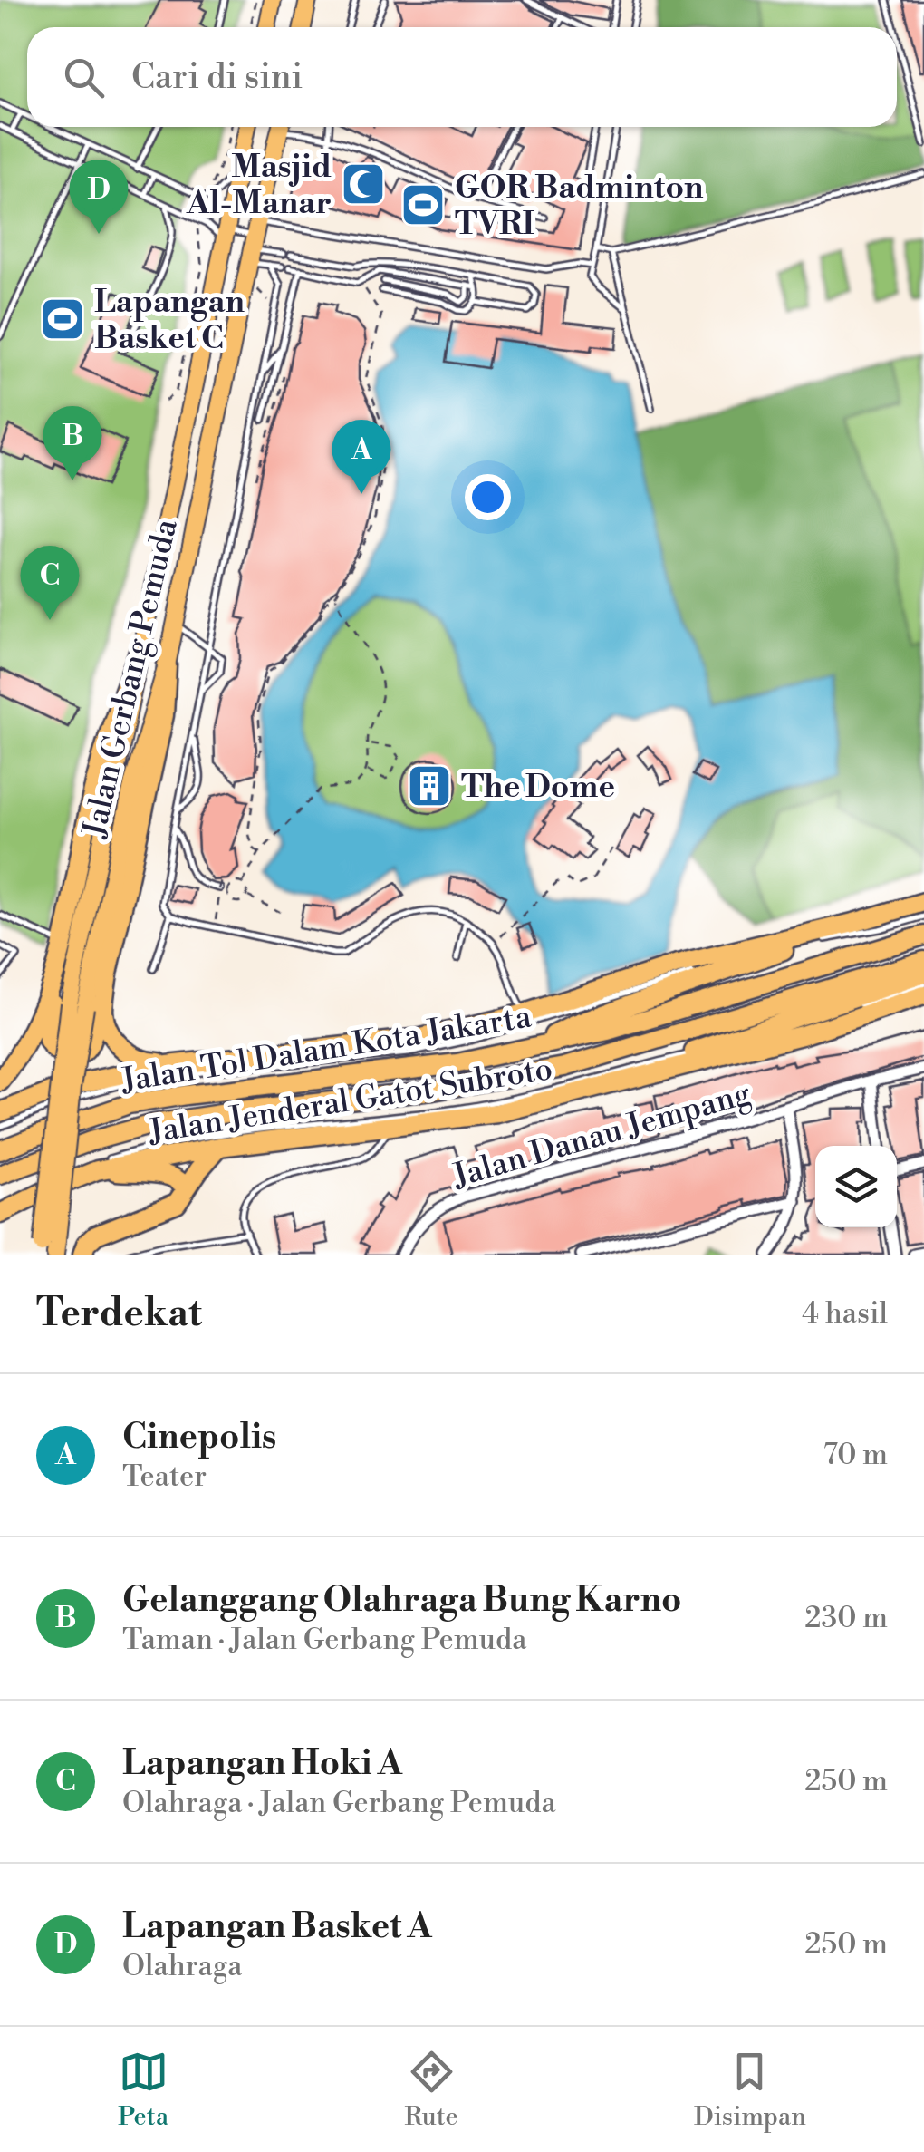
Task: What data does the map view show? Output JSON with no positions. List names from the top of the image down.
{
  "streets": {
    "highway": ["Jalan Tol Dalam Kota Jakarta", "Jalan Jenderal Gatot Subroto"],
    "main road": ["Jalan Gerbang Pemuda"],
    "street": ["Jalan Danau Jempang"]
  },
  "places": {
    "mosque": ["Masjid Al-Manar"],
    "sports": ["GOR Badminton TVRI", "Lapangan Basket C"],
    "building": ["The Dome"]
  },
  "page": {
    "search": "Cari di sini",
    "pins": [
      "D",
      "B",
      "A",
      "C"
    ],
    "heading": ["Terdekat", "4 hasil"],
    "list": [
      {
        "mark": "A",
        "name": "Cinepolis",
        "note": "Teater",
        "value": "70 m"
      },
      {
        "mark": "B",
        "name": "Gelanggang Olahraga Bung Karno",
        "note": "Taman · Jalan Gerbang Pemuda",
        "value": "230 m"
      },
      {
        "mark": "C",
        "name": "Lapangan Hoki A",
        "note": "Olahraga · Jalan Gerbang Pemuda",
        "value": "250 m"
      },
      {
        "mark": "D",
        "name": "Lapangan Basket A",
        "note": "Olahraga",
        "value": "250 m"
      }
    ],
    "nav": ["Peta", "Rute", "Disimpan"]
  }
}
